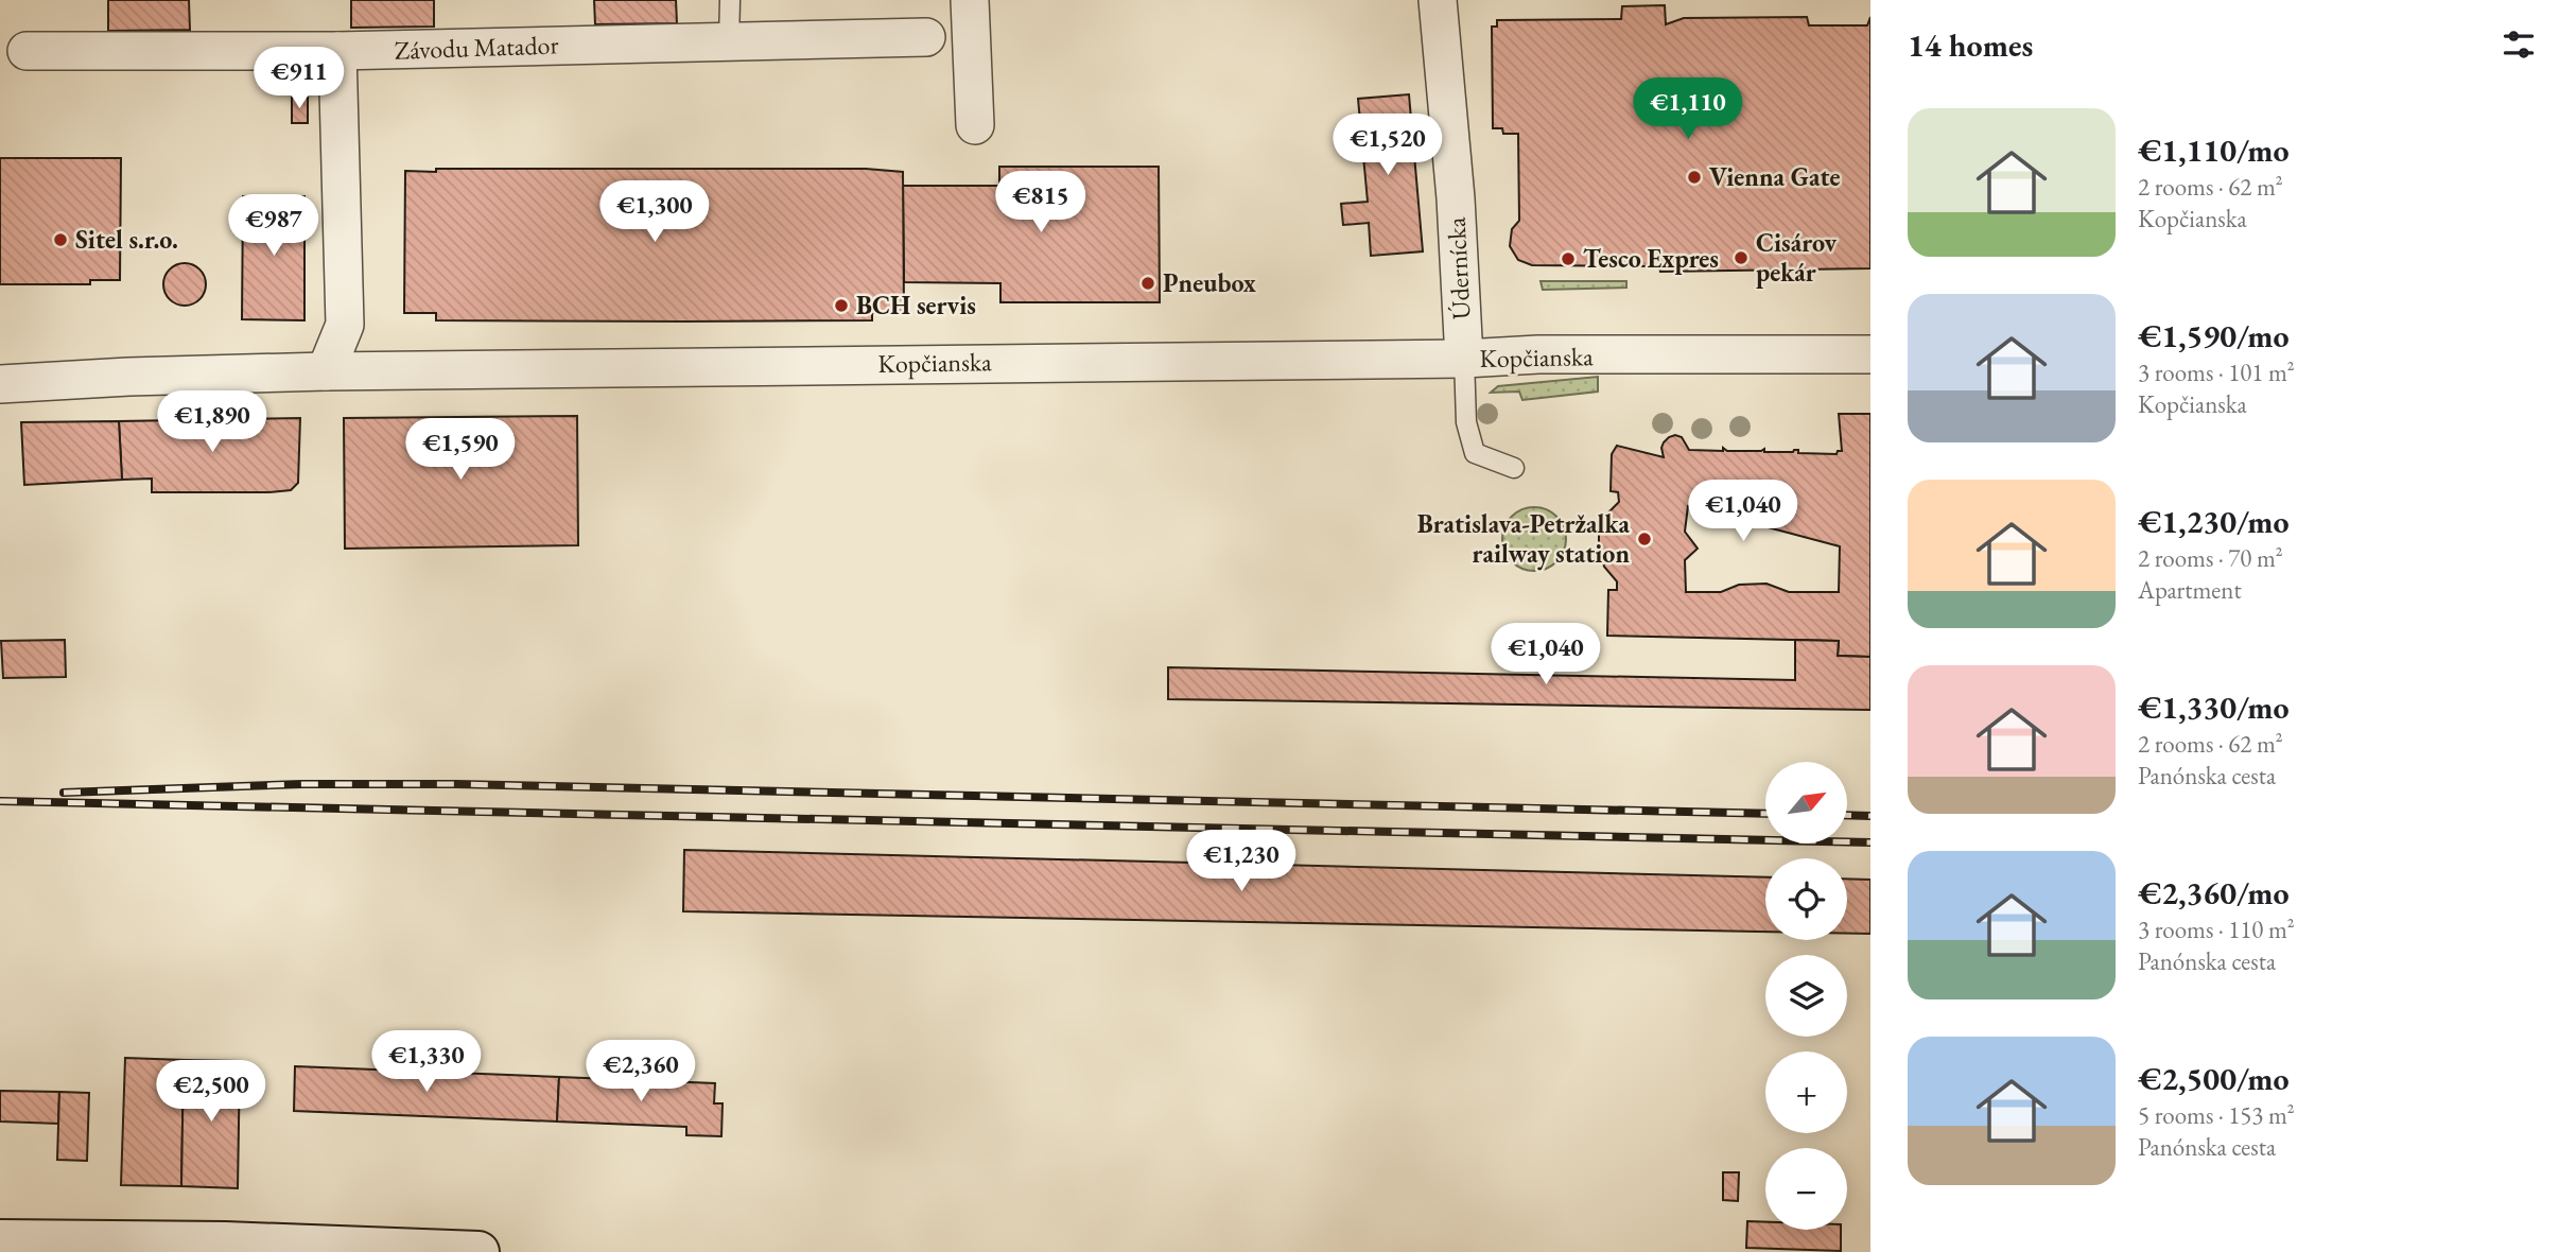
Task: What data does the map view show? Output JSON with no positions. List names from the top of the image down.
{
  "streets": {
    "street": ["Závodu Matador", "Údernícka", "Kopčianska"]
  },
  "crossings": [
    ["Údernícka", "Kopčianska"]
  ],
  "places": [
    "Vienna Gate",
    "Sitel s.r.o.",
    "Cisárov pekár",
    "Tesco Expres",
    "Pneubox",
    "BCH servis",
    "Bratislava-Petržalka railway station"
  ],
  "north": "top right",
  "page": {
    "heading": "14 homes",
    "price": [
      "€911",
      "€1,110",
      "€1,520",
      "€815",
      "€1,300",
      "€987",
      "€1,890",
      "€1,590",
      "€1,040",
      "€1,040",
      "€1,230",
      "€1,330",
      "€2,360",
      "€2,500"
    ],
    "list": [
      {
        "name": "€1,110/mo",
        "note": "2 rooms · 62 m² · Kopčianska"
      },
      {
        "name": "€1,590/mo",
        "note": "3 rooms · 101 m² · Kopčianska"
      },
      {
        "name": "€1,230/mo",
        "note": "2 rooms · 70 m² · Apartment"
      },
      {
        "name": "€1,330/mo",
        "note": "2 rooms · 62 m² · Panónska cesta"
      },
      {
        "name": "€2,360/mo",
        "note": "3 rooms · 110 m² · Panónska cesta"
      },
      {
        "name": "€2,500/mo",
        "note": "5 rooms · 153 m² · Panónska cesta"
      }
    ],
    "map_buttons": ["+", "−"]
  }
}
